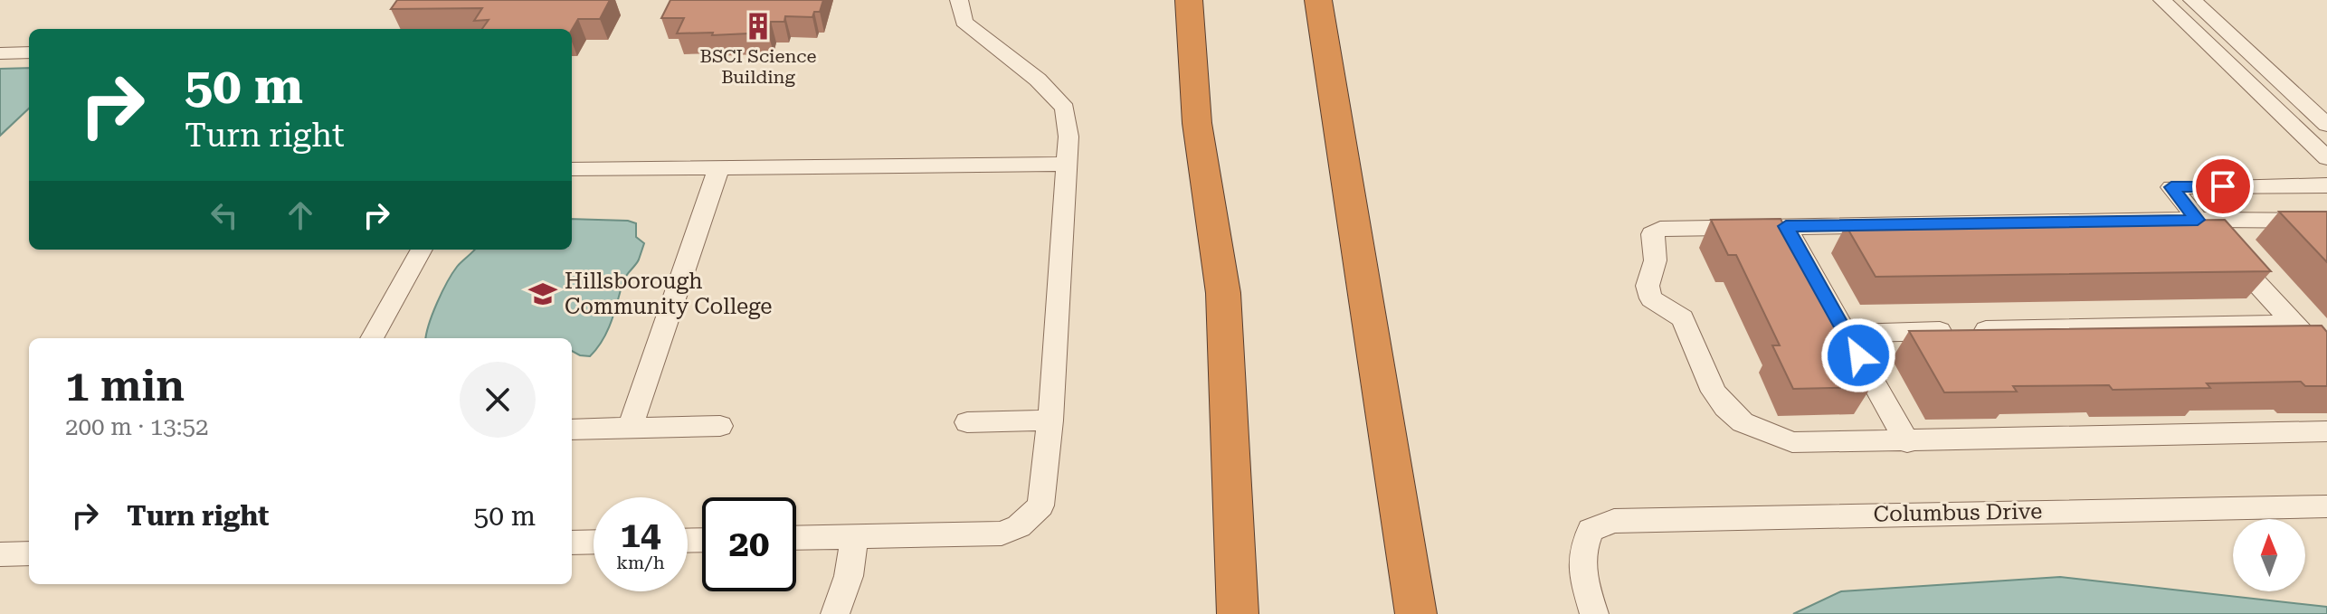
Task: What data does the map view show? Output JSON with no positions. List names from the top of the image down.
{
  "streets": {
    "street": ["Columbus Drive"]
  },
  "places": {
    "building": ["BSCI Science Building"],
    "school or university": ["Hillsborough Community College"]
  },
  "north": "top",
  "page": {
    "turn": ["50 m", "Turn right"],
    "heading": ["1 min", "200 m · 13:52"],
    "list": [
      {
        "name": "Turn right",
        "value": "50 m"
      }
    ],
    "speed": "14 km/h",
    "limit": "20"
  }
}
